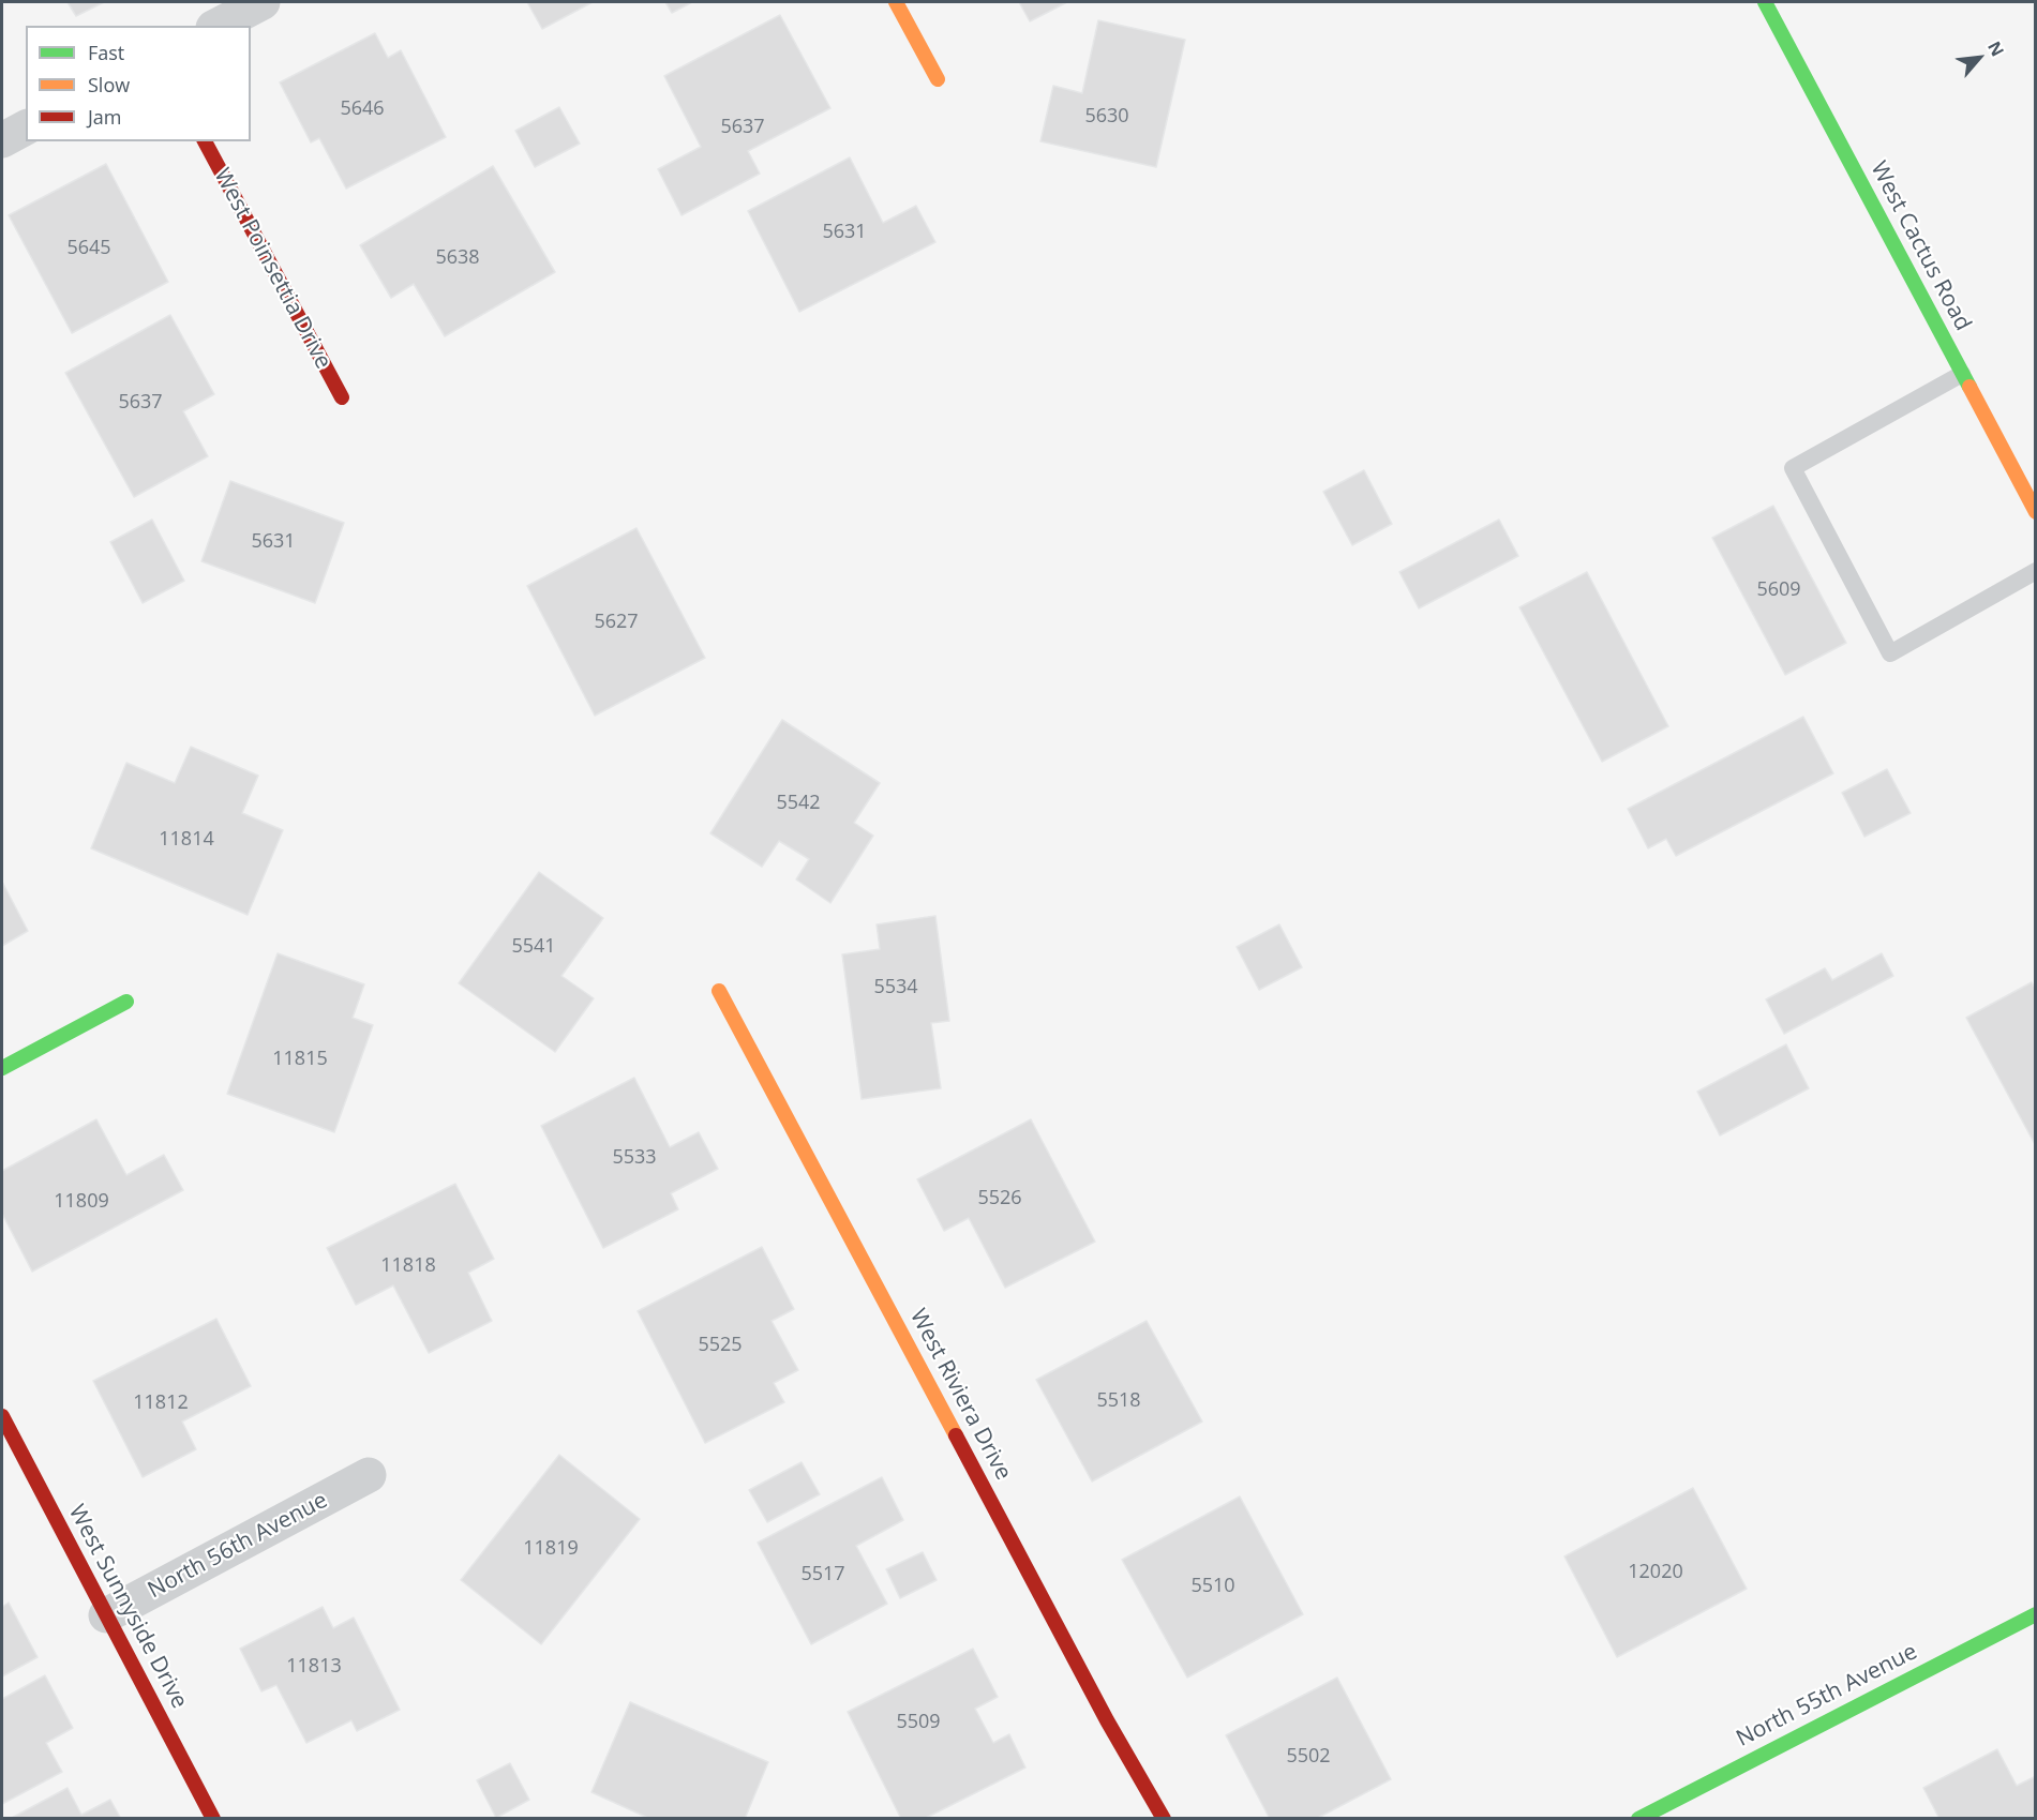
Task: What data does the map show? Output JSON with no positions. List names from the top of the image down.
{
  "streets": {
    "street": [
      "West Cactus Road",
      "West Poinsettia Drive",
      "West Riviera Drive",
      "North 56th Avenue",
      "West Sunnyside Drive",
      "North 55th Avenue"
    ]
  },
  "crossings": [
    ["North 56th Avenue", "West Sunnyside Drive"]
  ],
  "house_numbers": [
    "5646",
    "5630",
    "5637",
    "5631",
    "5645",
    "5638",
    "5637",
    "5631",
    "5609",
    "5627",
    "5542",
    "11814",
    "5541",
    "5534",
    "11815",
    "5533",
    "5526",
    "11809",
    "11818",
    "5525",
    "5518",
    "11812",
    "11819",
    "12020",
    "5517",
    "5510",
    "11813",
    "5509",
    "5502"
  ],
  "legend": ["Fast", "Slow", "Jam"],
  "north": "top right"
}
